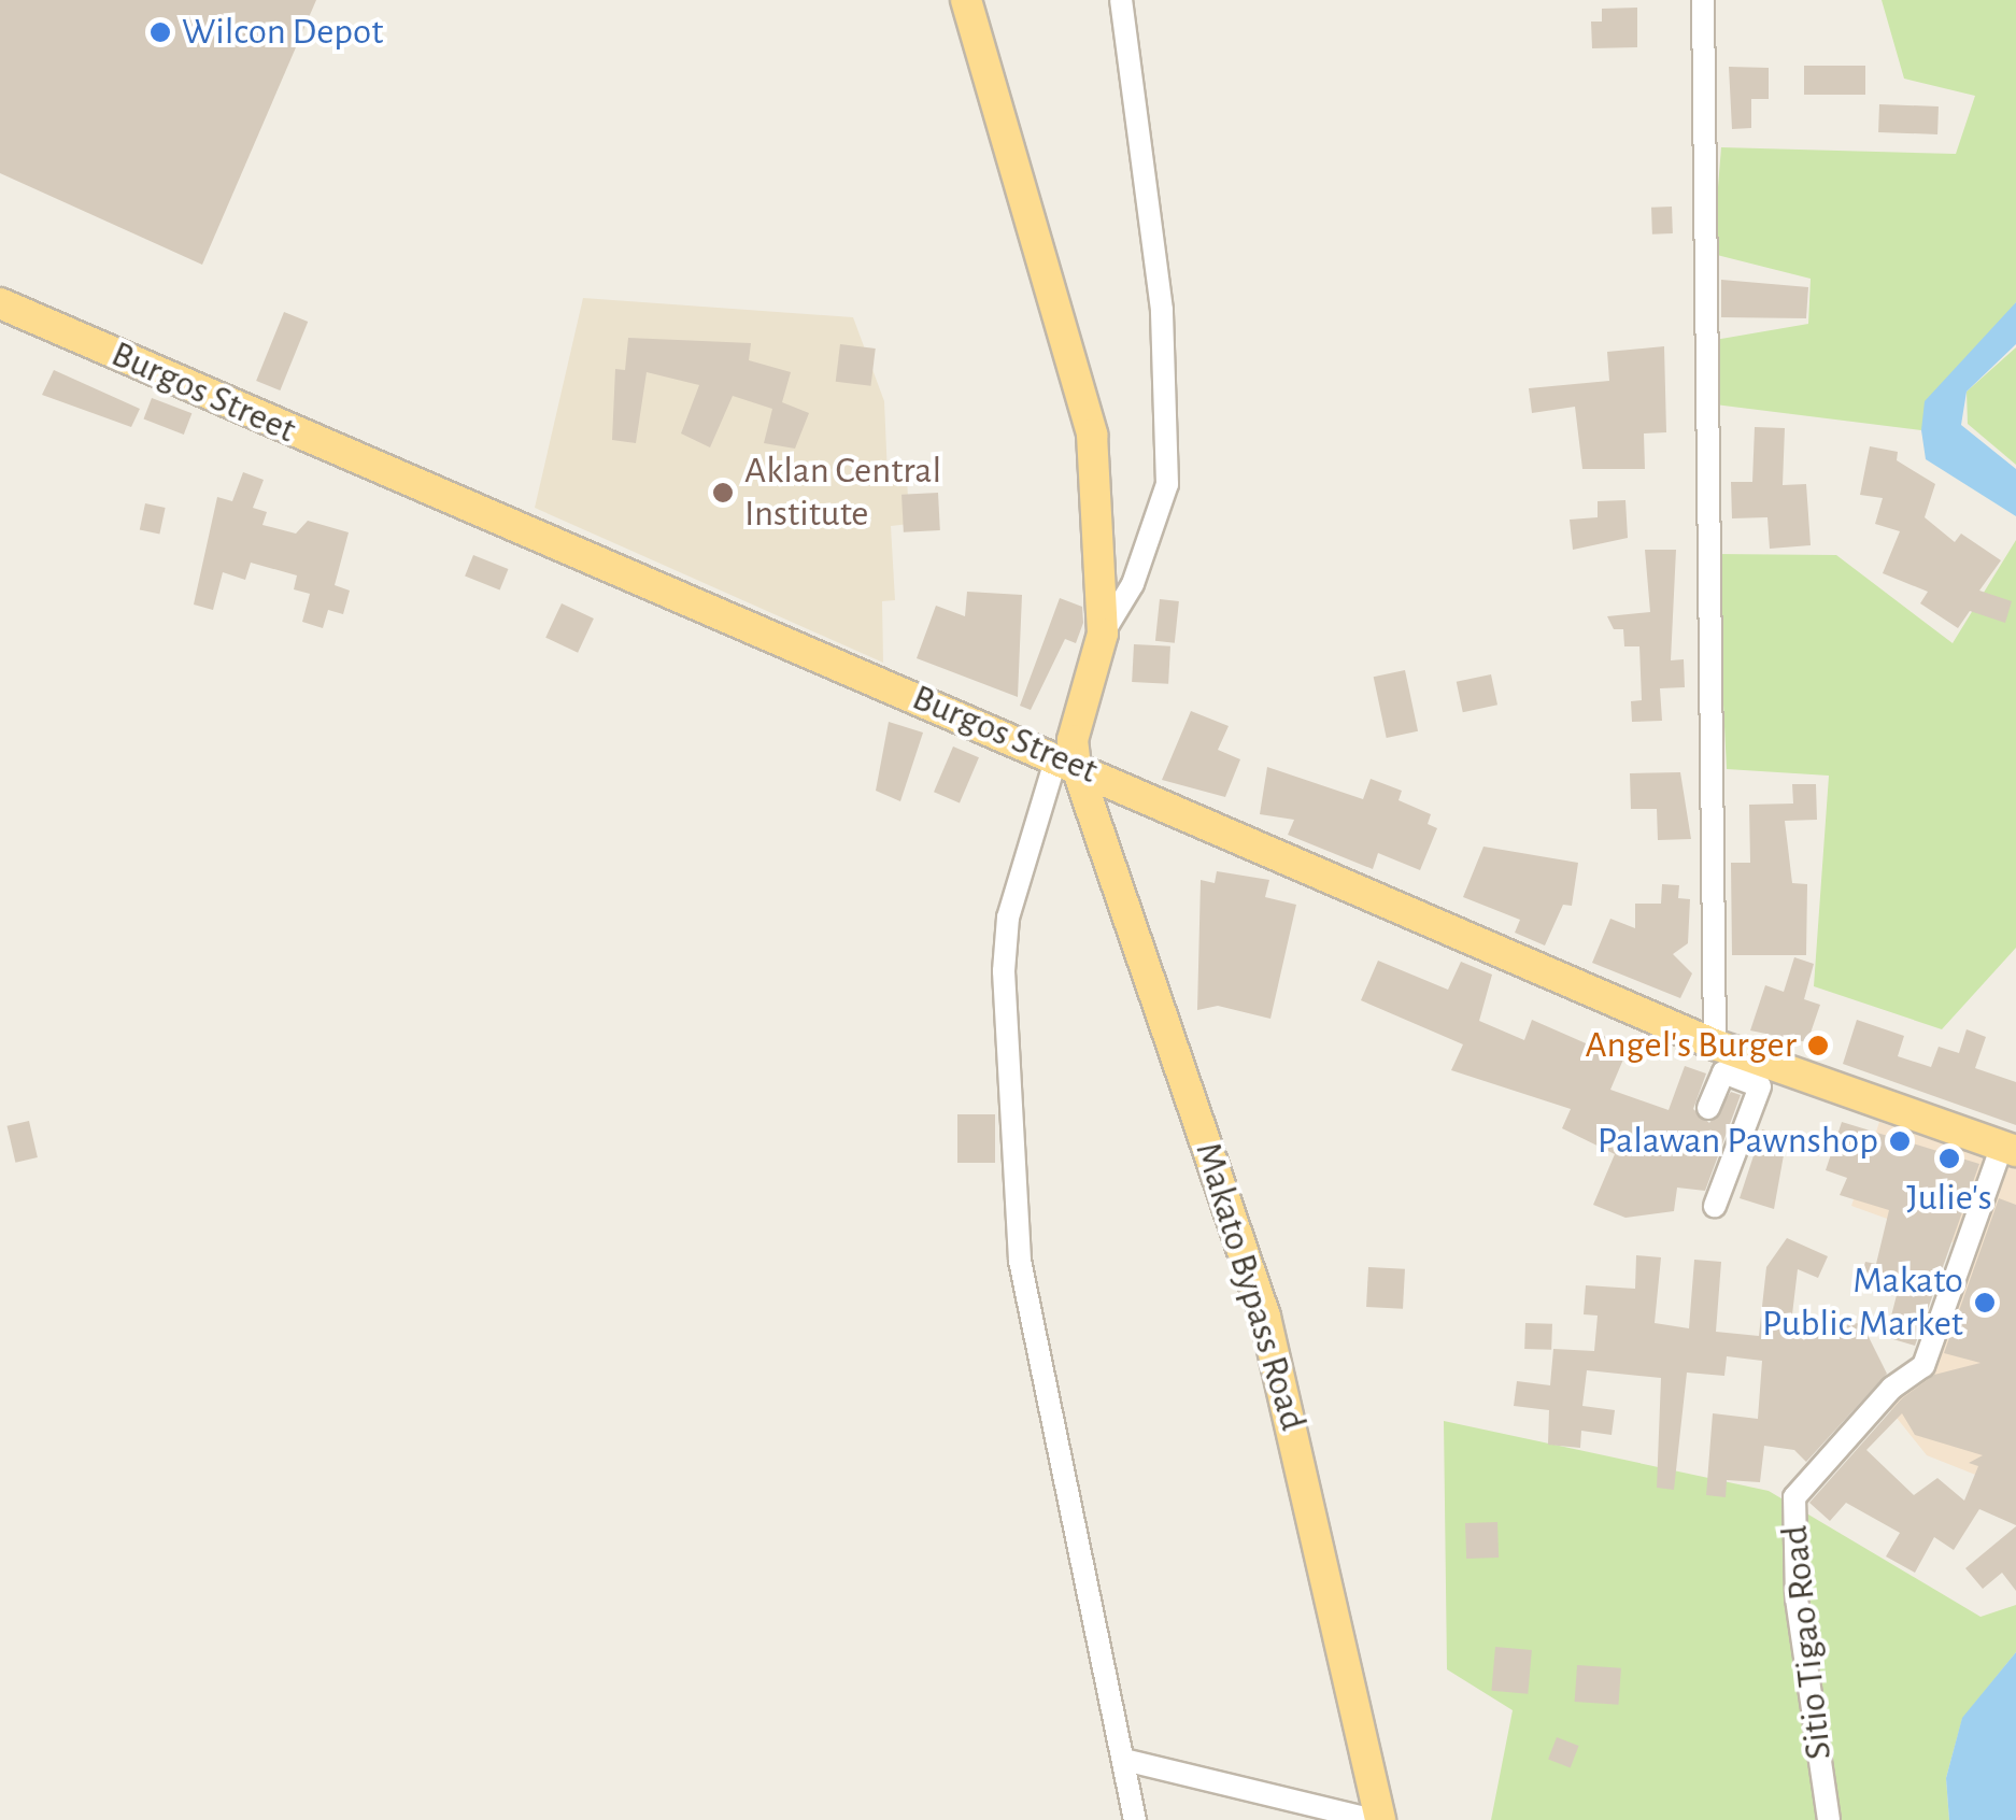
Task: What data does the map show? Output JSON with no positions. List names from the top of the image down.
{
  "streets": {
    "main road": ["Burgos Street", "Makato Bypass Road"],
    "street": ["Sitio Tigao Road"]
  },
  "crossings": [
    ["Burgos Street", "Makato Bypass Road"],
    ["Burgos Street", "Sitio Tigao Road"]
  ],
  "places": [
    "Wilcon Depot",
    "Aklan Central Institute",
    "Angel's Burger",
    "Palawan Pawnshop",
    "Julie's",
    "Makato Public Market"
  ]
}
